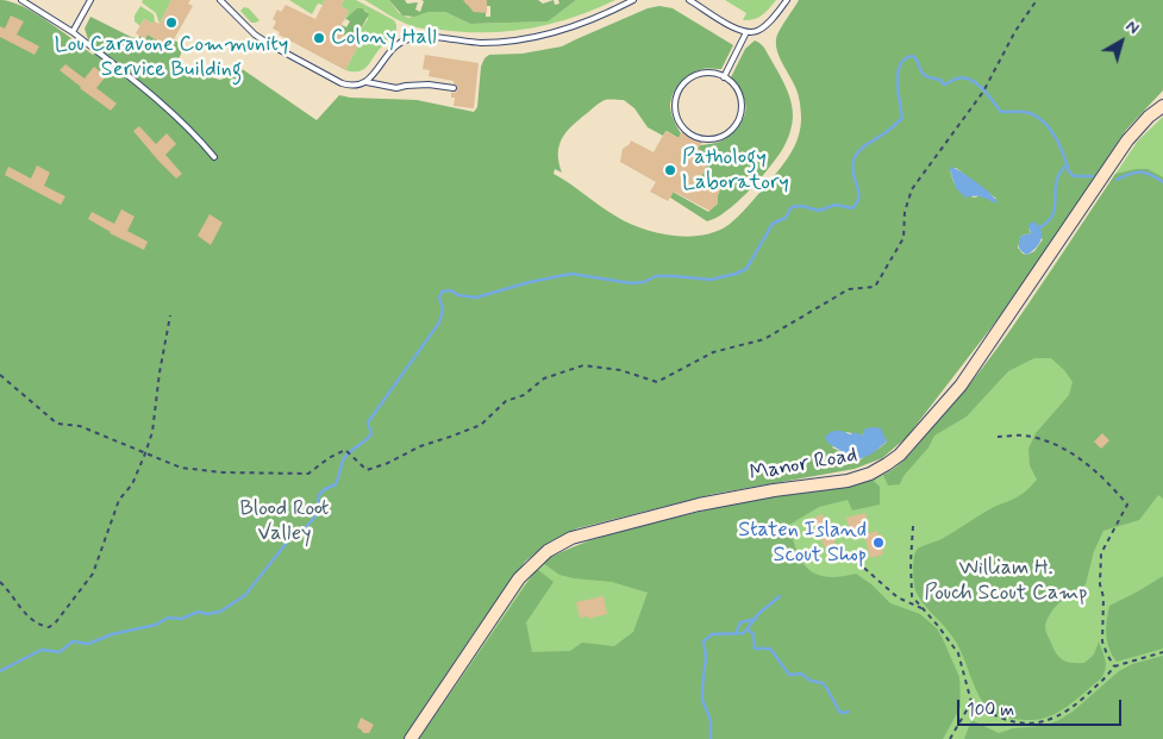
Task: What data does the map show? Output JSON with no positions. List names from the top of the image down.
{
  "streets": {
    "street": ["Manor Road"]
  },
  "parks": ["Blood Root Valley", "William H. Pouch Scout Camp"],
  "places": [
    "Lou Caravone Community Service Building",
    "Colony Hall",
    "Pathology Laboratory",
    "Staten Island Scout Shop"
  ],
  "scale_bar": "100 m",
  "north": "top right"
}
